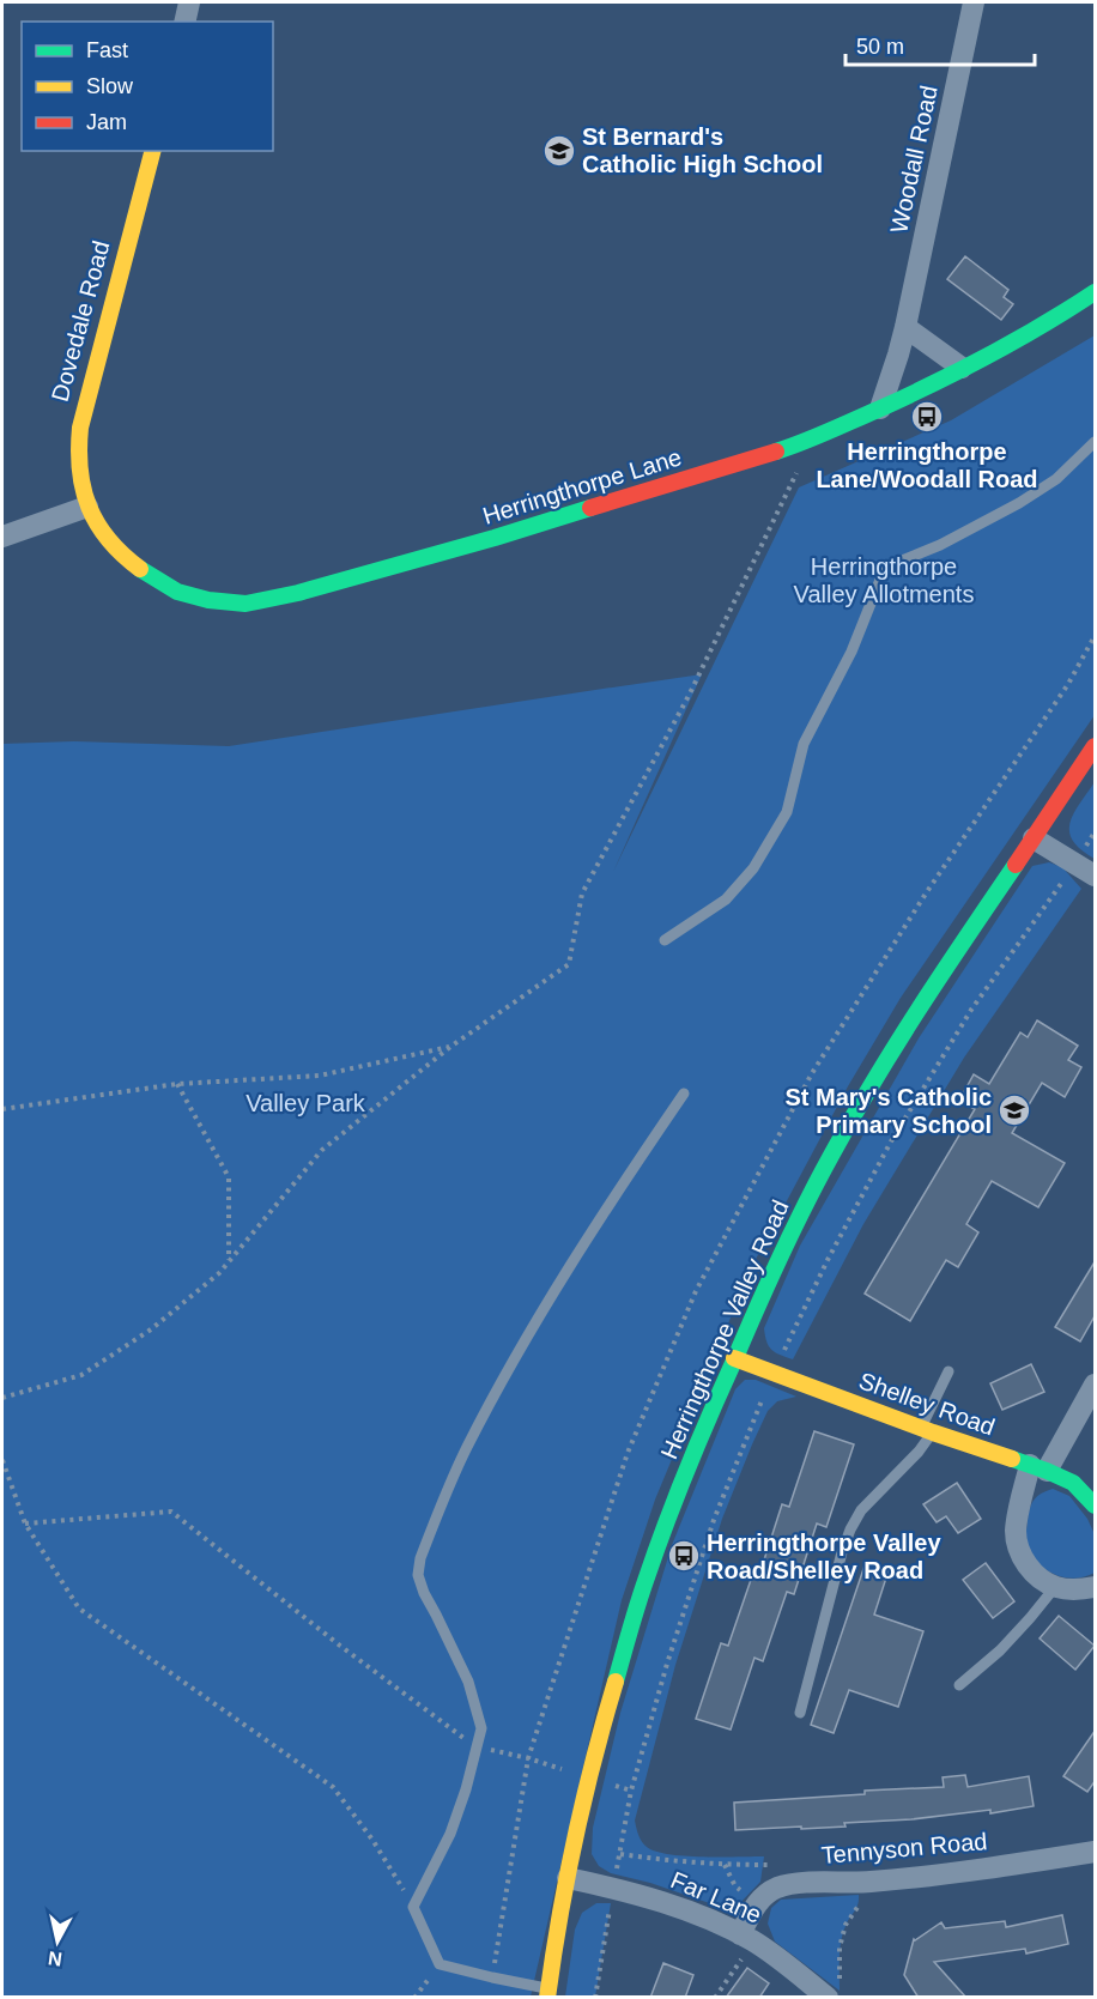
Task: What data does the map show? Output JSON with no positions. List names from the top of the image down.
{
  "streets": {
    "street": [
      "Woodall Road",
      "Dovedale Road",
      "Herringthorpe Lane",
      "Herringthorpe Valley Road",
      "Shelley Road",
      "Tennyson Road",
      "Far Lane"
    ]
  },
  "crossings": [
    ["Woodall Road", "Herringthorpe Lane"],
    ["Dovedale Road", "Herringthorpe Lane"],
    ["Herringthorpe Valley Road", "Shelley Road"],
    ["Herringthorpe Valley Road", "Far Lane"],
    ["Tennyson Road", "Far Lane"]
  ],
  "parks": ["Herringthorpe Valley Allotments", "Valley Park"],
  "places": {
    "school or university": ["St Bernard's Catholic High School", "St Mary's Catholic Primary School"],
    "bus stop": ["Herringthorpe Lane/Woodall Road", "Herringthorpe Valley Road/Shelley Road"]
  },
  "legend": ["Fast", "Slow", "Jam"],
  "scale_bar": "50 m",
  "north": "bottom"
}
